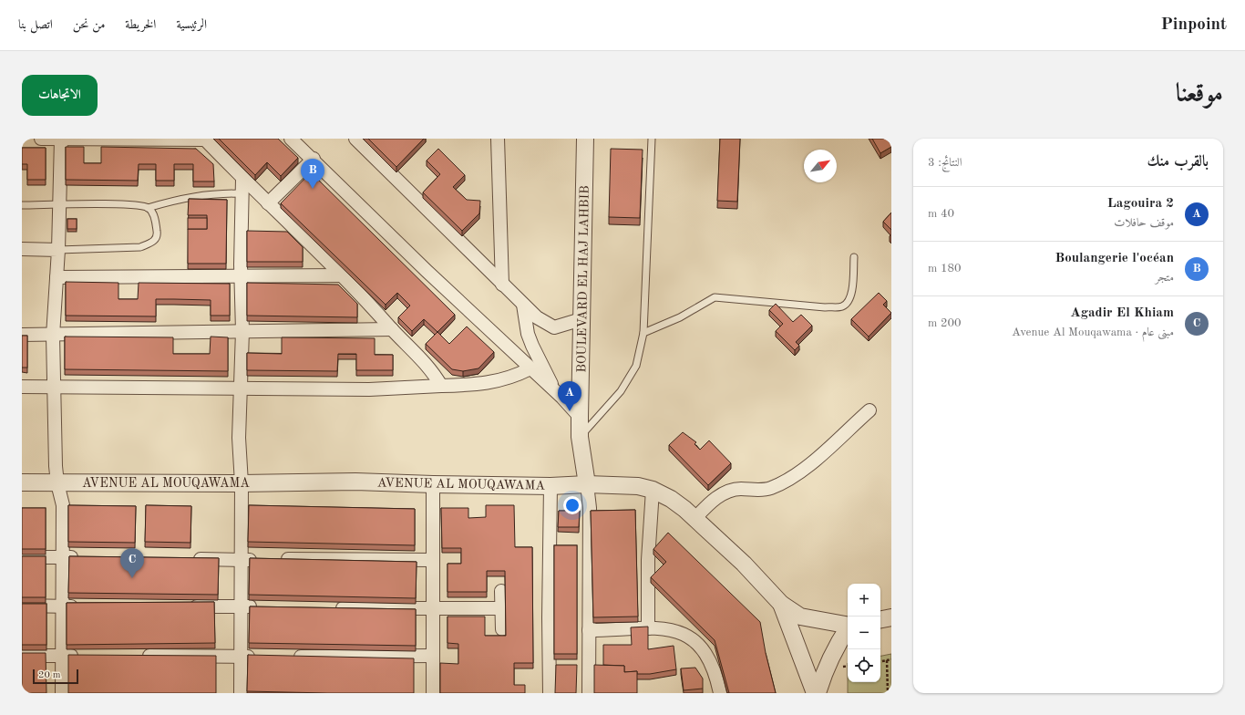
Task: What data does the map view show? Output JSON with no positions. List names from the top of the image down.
{
  "streets": {
    "street": ["BOULEVARD EL HAJ LAHBIB", "AVENUE AL MOUQAWAMA"]
  },
  "crossings": [
    ["BOULEVARD EL HAJ LAHBIB", "AVENUE AL MOUQAWAMA"]
  ],
  "scale_bar": "20 m",
  "north": "top right",
  "page": {
    "header": "Pinpoint",
    "nav": [
      "الرئيسية",
      "الخريطة",
      "من نحن",
      "اتصل بنا"
    ],
    "title": "موقعنا",
    "buttons": "الاتجاهات",
    "heading": ["بالقرب منك", "النتائج: 3"],
    "pins": ["B", "A", "C"],
    "list": [
      {
        "mark": "A",
        "name": "Lagouira 2",
        "note": "موقف حافلات",
        "value": "40 m"
      },
      {
        "mark": "B",
        "name": "Boulangerie l'océan",
        "note": "متجر",
        "value": "180 m"
      },
      {
        "mark": "C",
        "name": "Agadir El Khiam",
        "note": "مبنى عام · Avenue Al Mouqawama",
        "value": "200 m"
      }
    ],
    "map_buttons": ["+", "−"],
    "scale": "20 m"
  }
}
